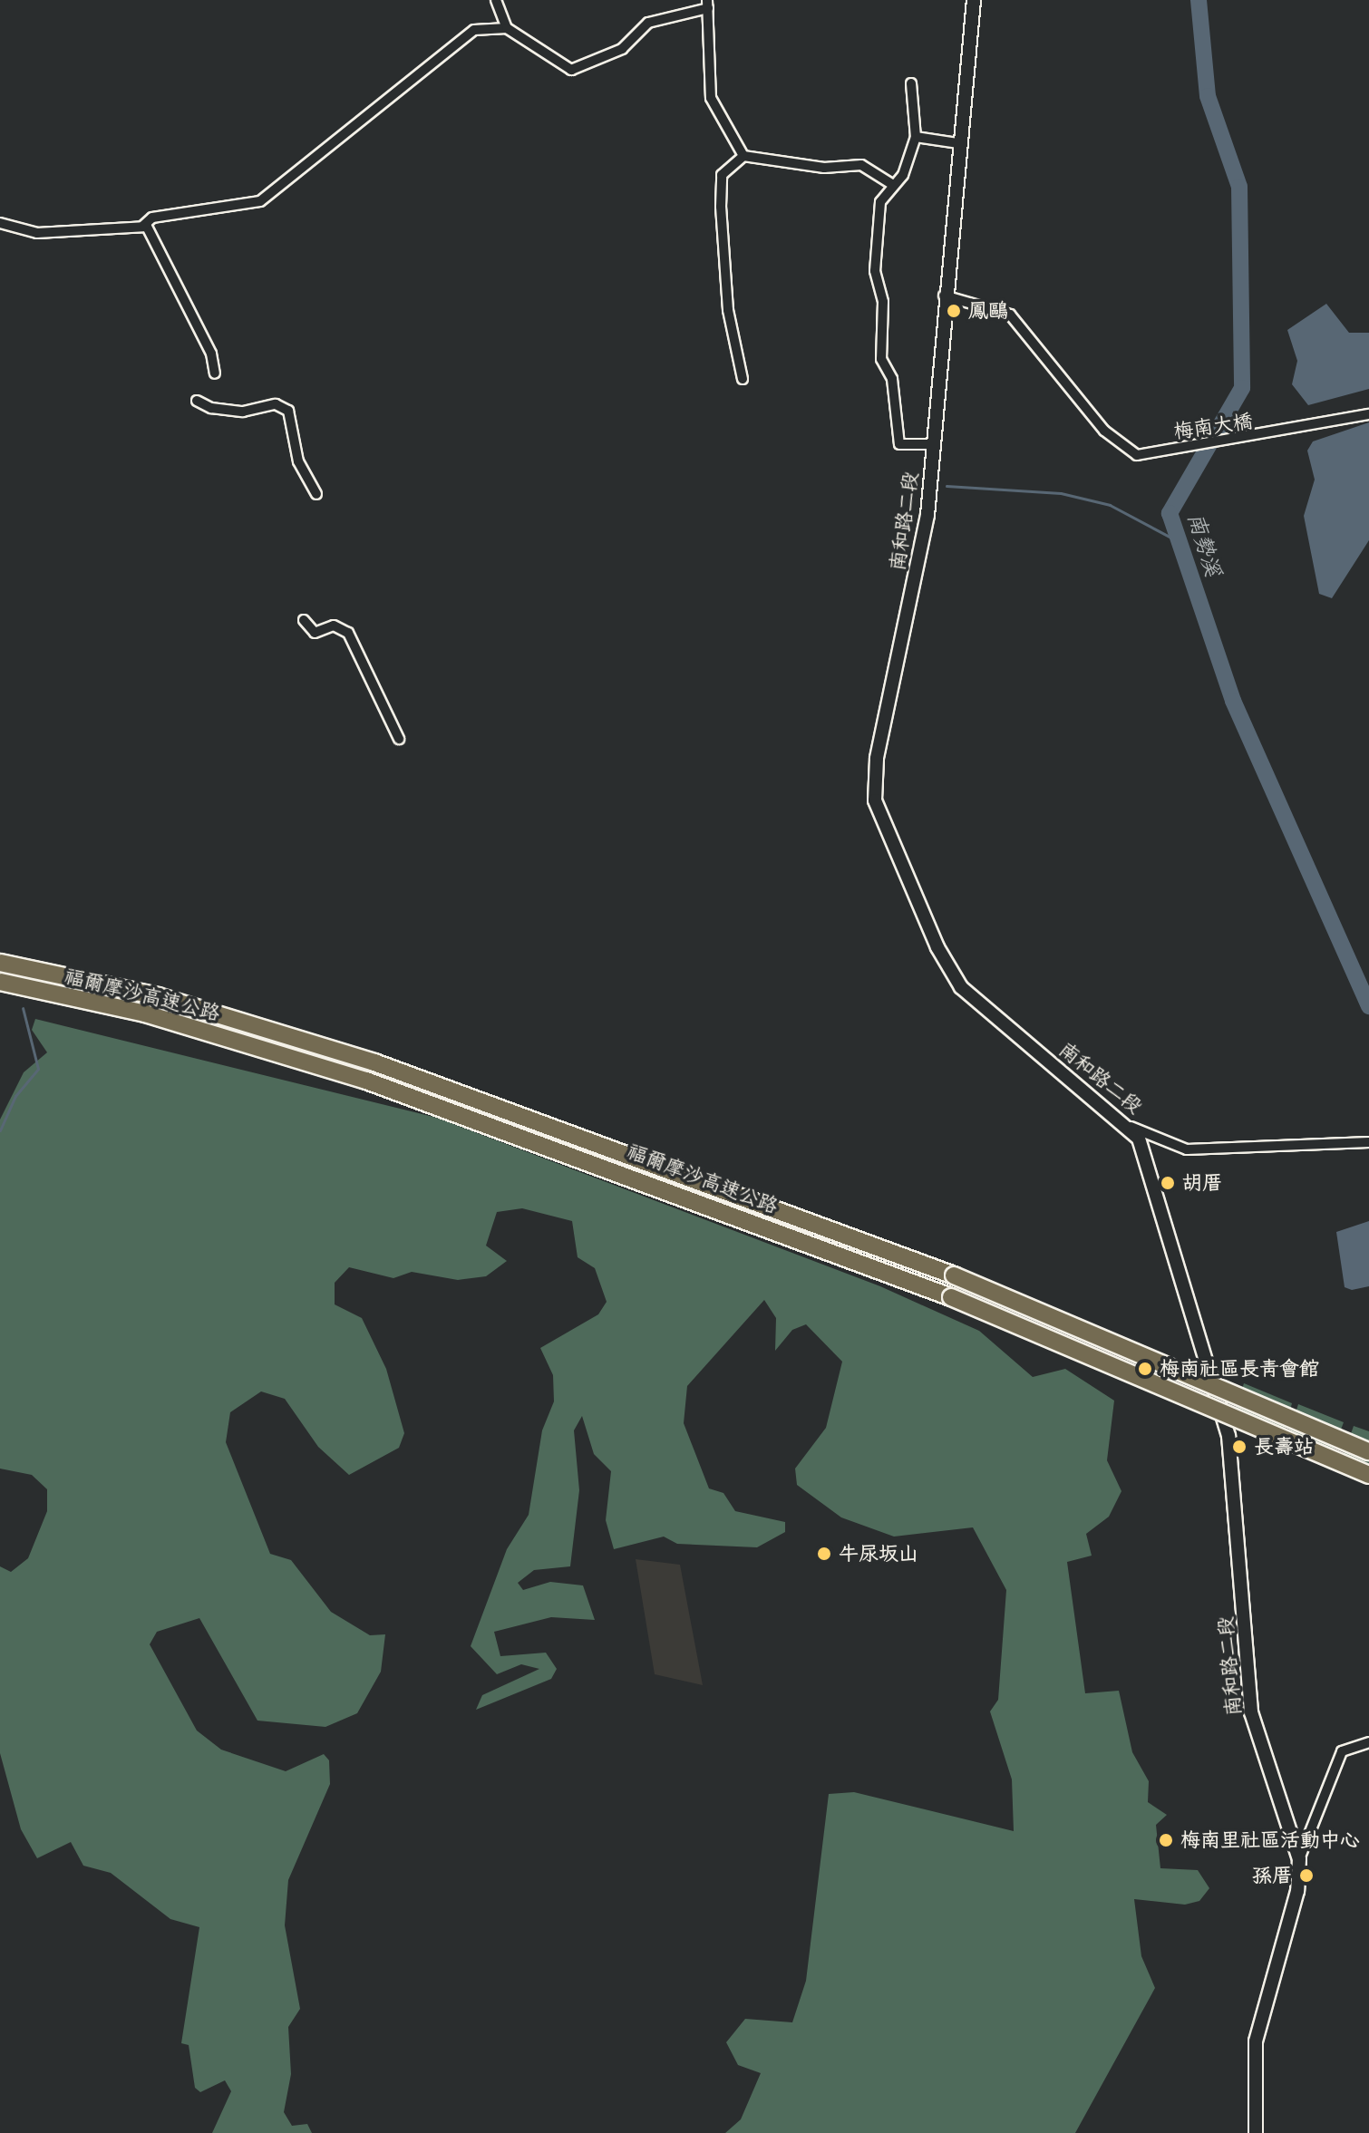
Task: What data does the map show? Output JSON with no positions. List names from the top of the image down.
{
  "streets": {
    "highway": ["福爾摩沙高速公路"],
    "main road": ["南和路二段"],
    "street": ["梅南大橋"]
  },
  "crossings": [
    ["梅南大橋", "南和路二段"]
  ],
  "water": ["南勢溪"],
  "places": [
    "鳳鷗",
    "胡厝",
    "梅南社區長青會館",
    "長壽站",
    "牛尿坂山",
    "梅南里社區活動中心",
    "孫厝"
  ]
}
